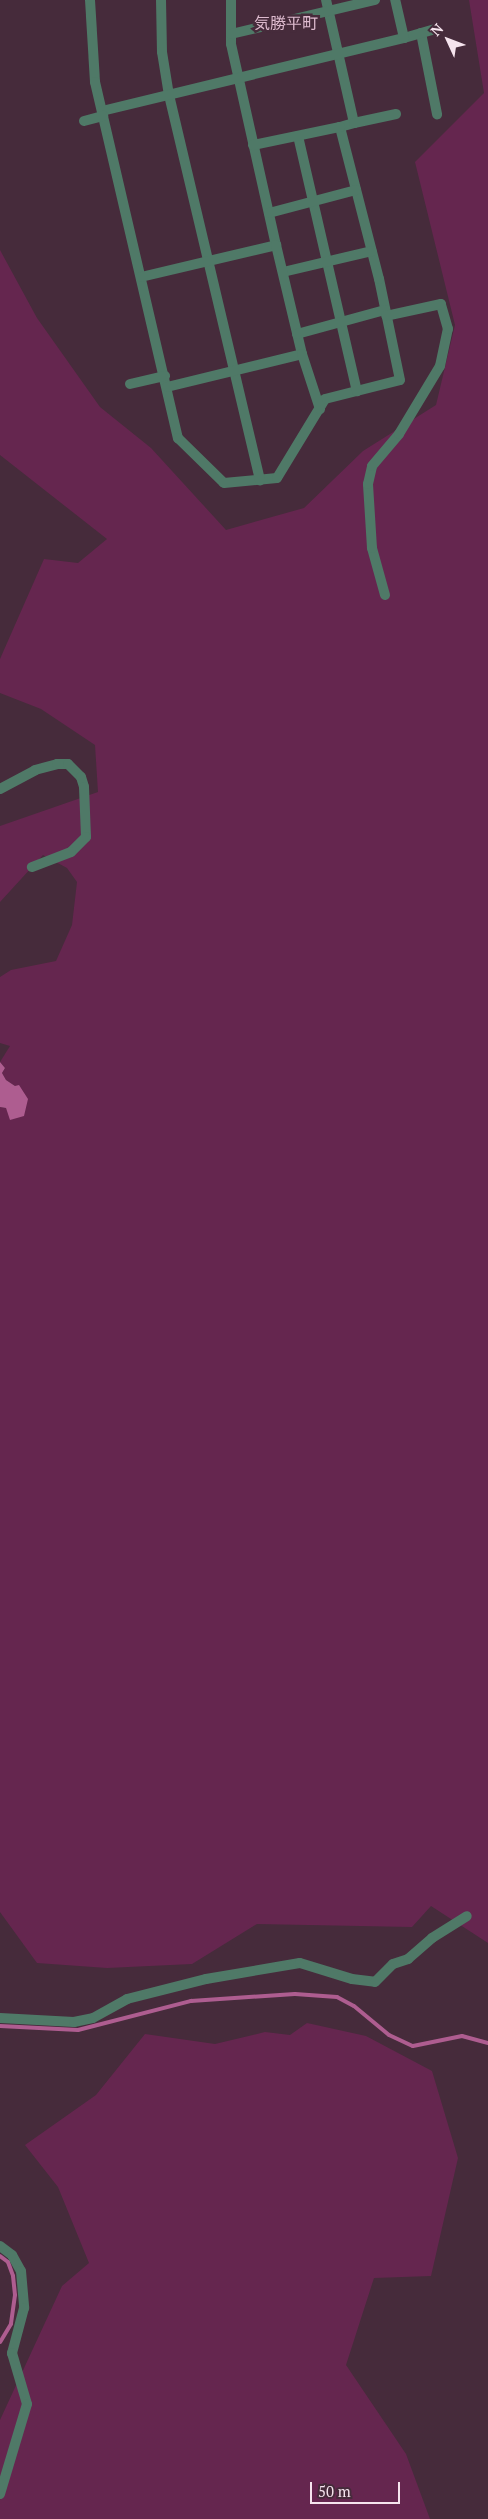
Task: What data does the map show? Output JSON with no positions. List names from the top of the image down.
{
  "districts": ["気勝平町"],
  "scale_bar": "50 m",
  "north": "top left"
}
